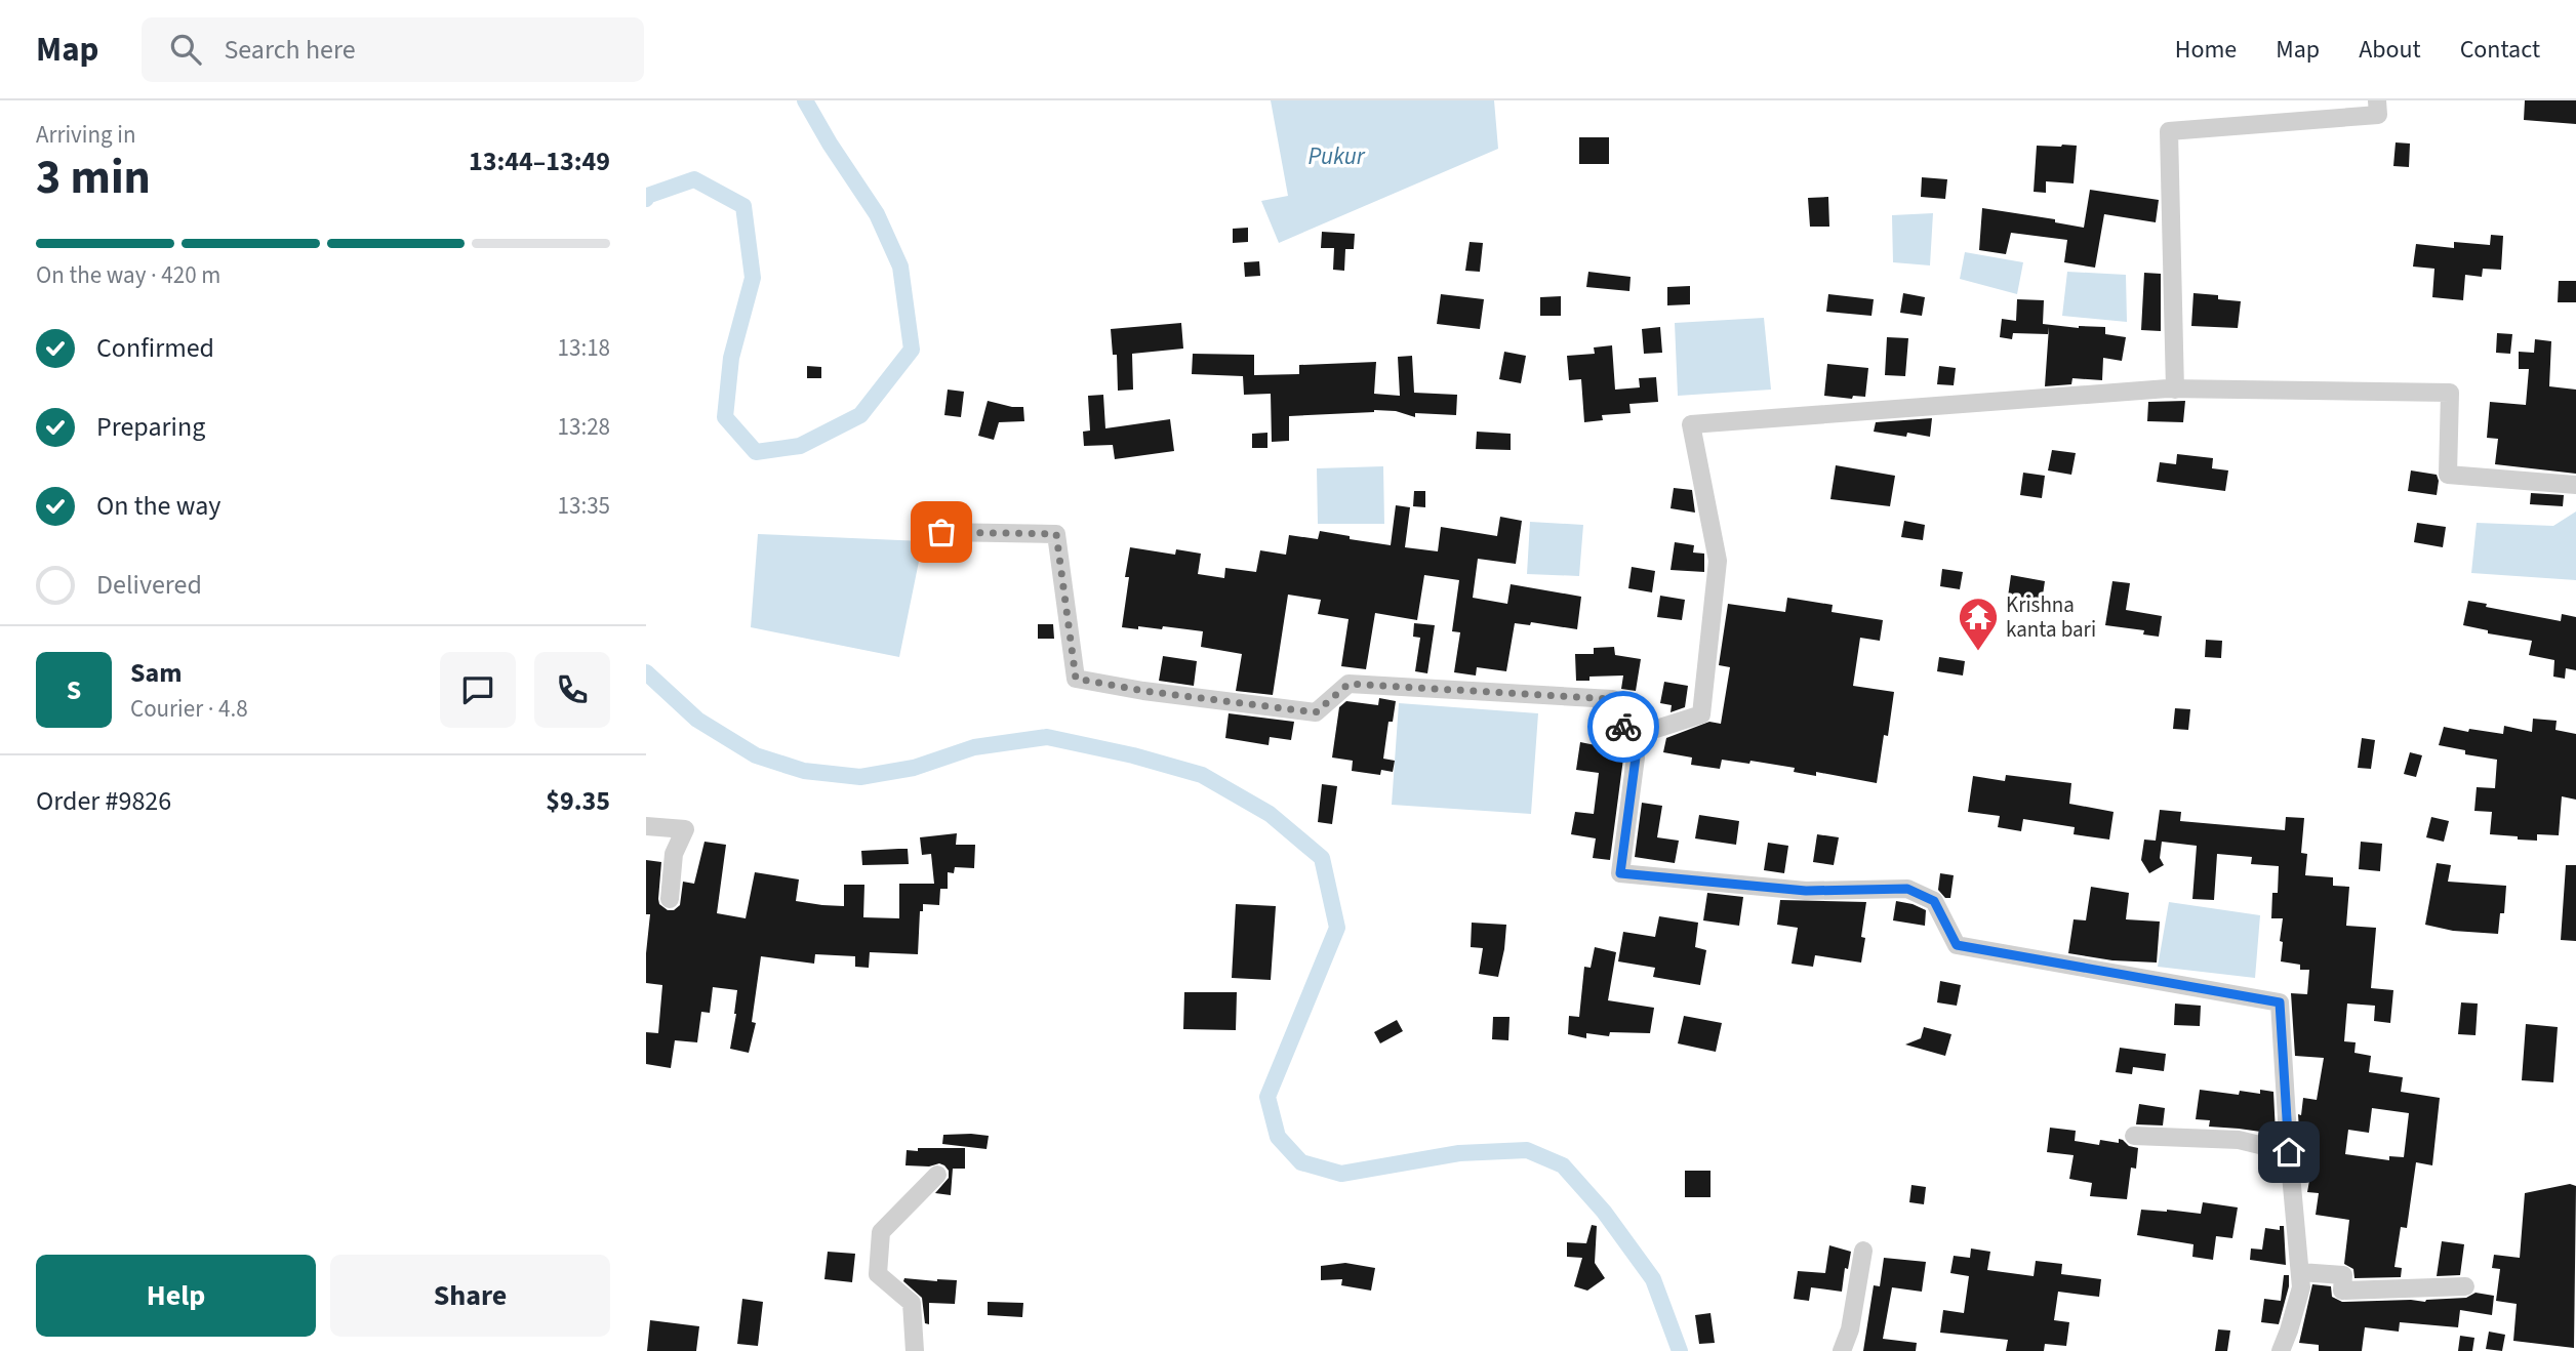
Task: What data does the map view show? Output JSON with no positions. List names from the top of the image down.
{
  "water": ["Pukur"],
  "places": {
    "temple": ["Krishna kanta bari"]
  },
  "page": {
    "header": "Map",
    "search": "Search here",
    "nav": [
      "Home",
      "Map",
      "About",
      "Contact"
    ],
    "heading": ["3 min", "Arriving in", "13:44–13:49"],
    "panel": [
      "Sam",
      "Courier · 4.8",
      "Order #9826",
      "$9.35"
    ],
    "bar": "On the way · 420 m",
    "list": [
      ["Confirmed", "13:18"],
      ["Preparing", "13:28"],
      ["On the way", "13:35"],
      "Delivered"
    ],
    "round": "S",
    "buttons": ["Help", "Share"]
  }
}
